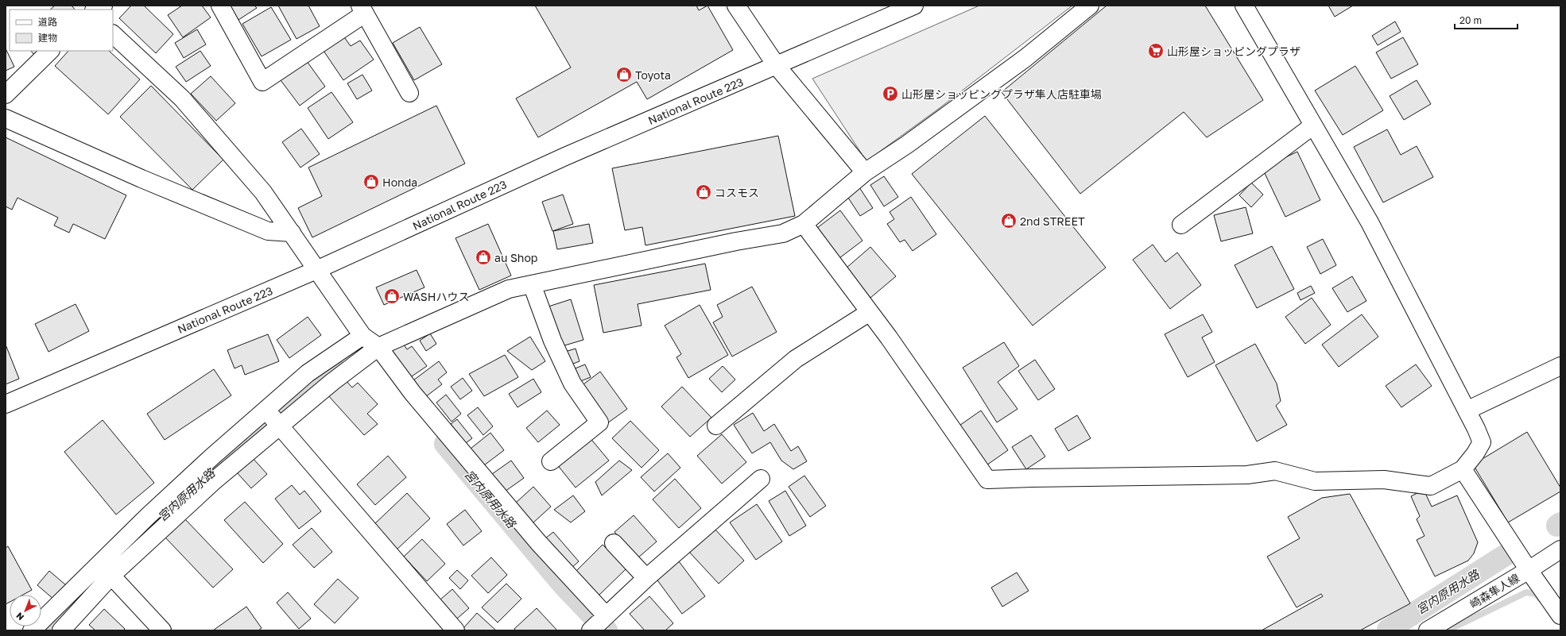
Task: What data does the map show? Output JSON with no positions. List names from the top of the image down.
{
  "streets": {
    "main road": ["National Route 223", "崎森隼人線"]
  },
  "water": ["宮内原用水路"],
  "places": {
    "supermarket": ["山形屋ショッピングプラザ"],
    "shop": [
      "Toyota",
      "Honda",
      "コスモス",
      "2nd STREET",
      "au Shop",
      "WASHハウス"
    ],
    "parking": ["山形屋ショッピングプラザ隼人店駐車場"]
  },
  "legend": ["道路", "建物"],
  "scale_bar": "20 m",
  "north": "bottom left"
}
